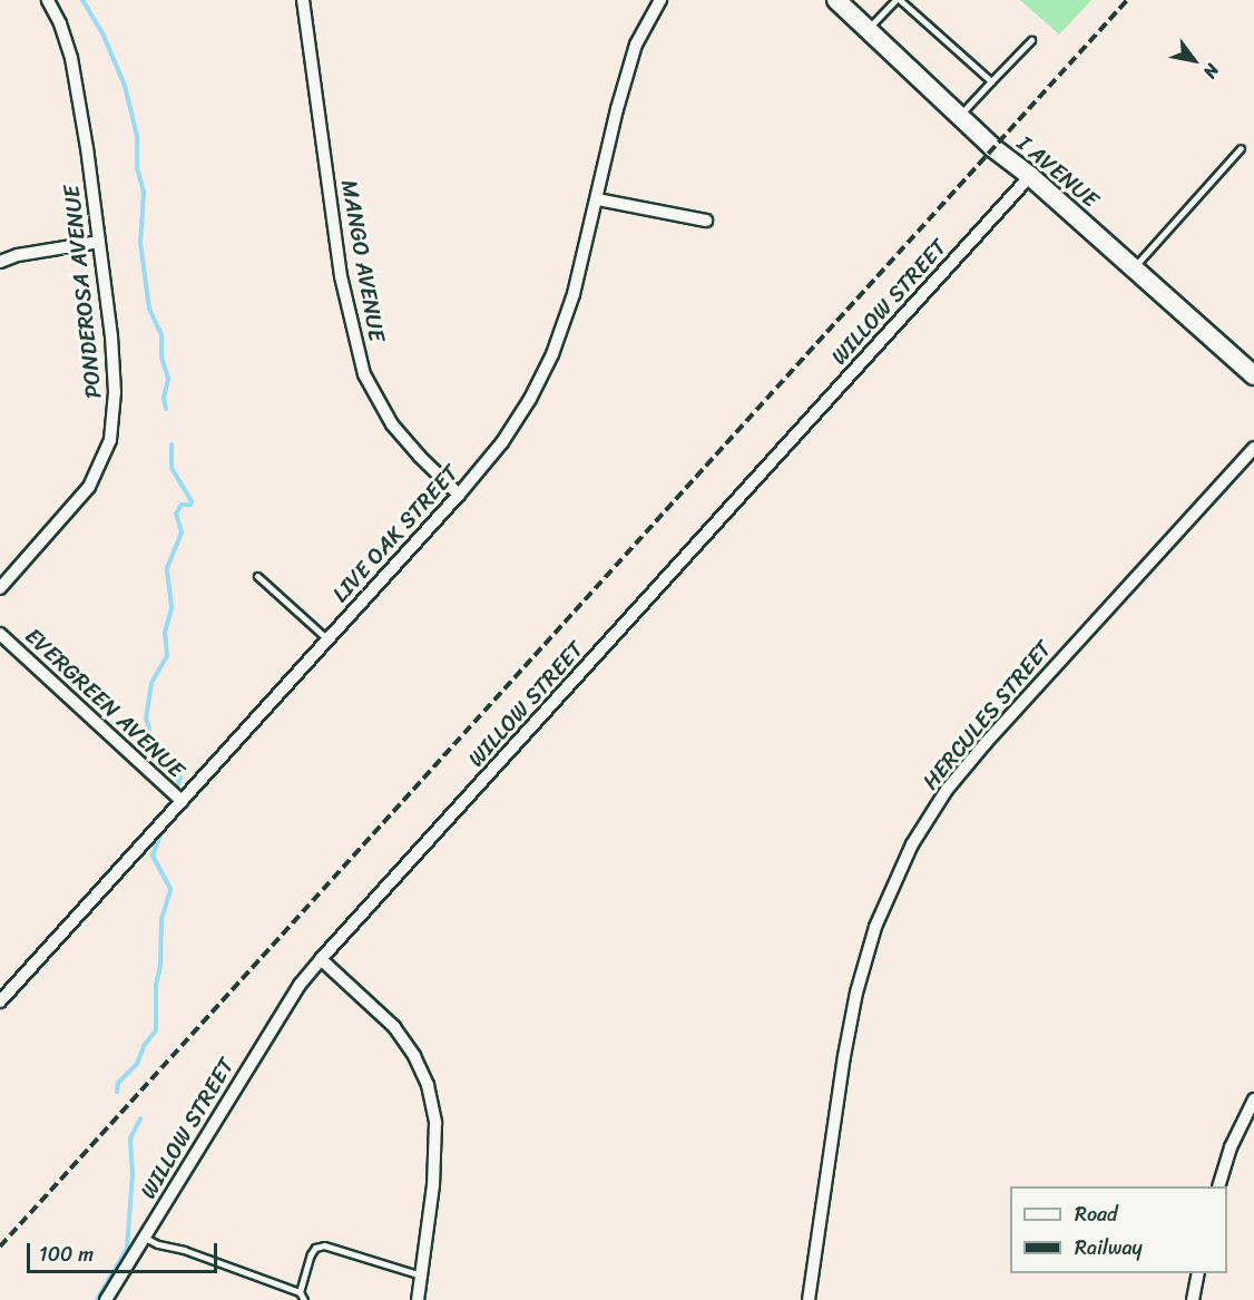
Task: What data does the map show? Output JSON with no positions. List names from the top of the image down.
{
  "streets": {
    "main road": ["I AVENUE"],
    "street": [
      "MANGO AVENUE",
      "PONDEROSA AVENUE",
      "WILLOW STREET",
      "LIVE OAK STREET",
      "EVERGREEN AVENUE",
      "HERCULES STREET"
    ]
  },
  "crossings": [
    ["I AVENUE", "WILLOW STREET"],
    ["MANGO AVENUE", "LIVE OAK STREET"],
    ["LIVE OAK STREET", "EVERGREEN AVENUE"]
  ],
  "legend": ["Road", "Railway"],
  "scale_bar": "100 m",
  "north": "bottom right"
}
